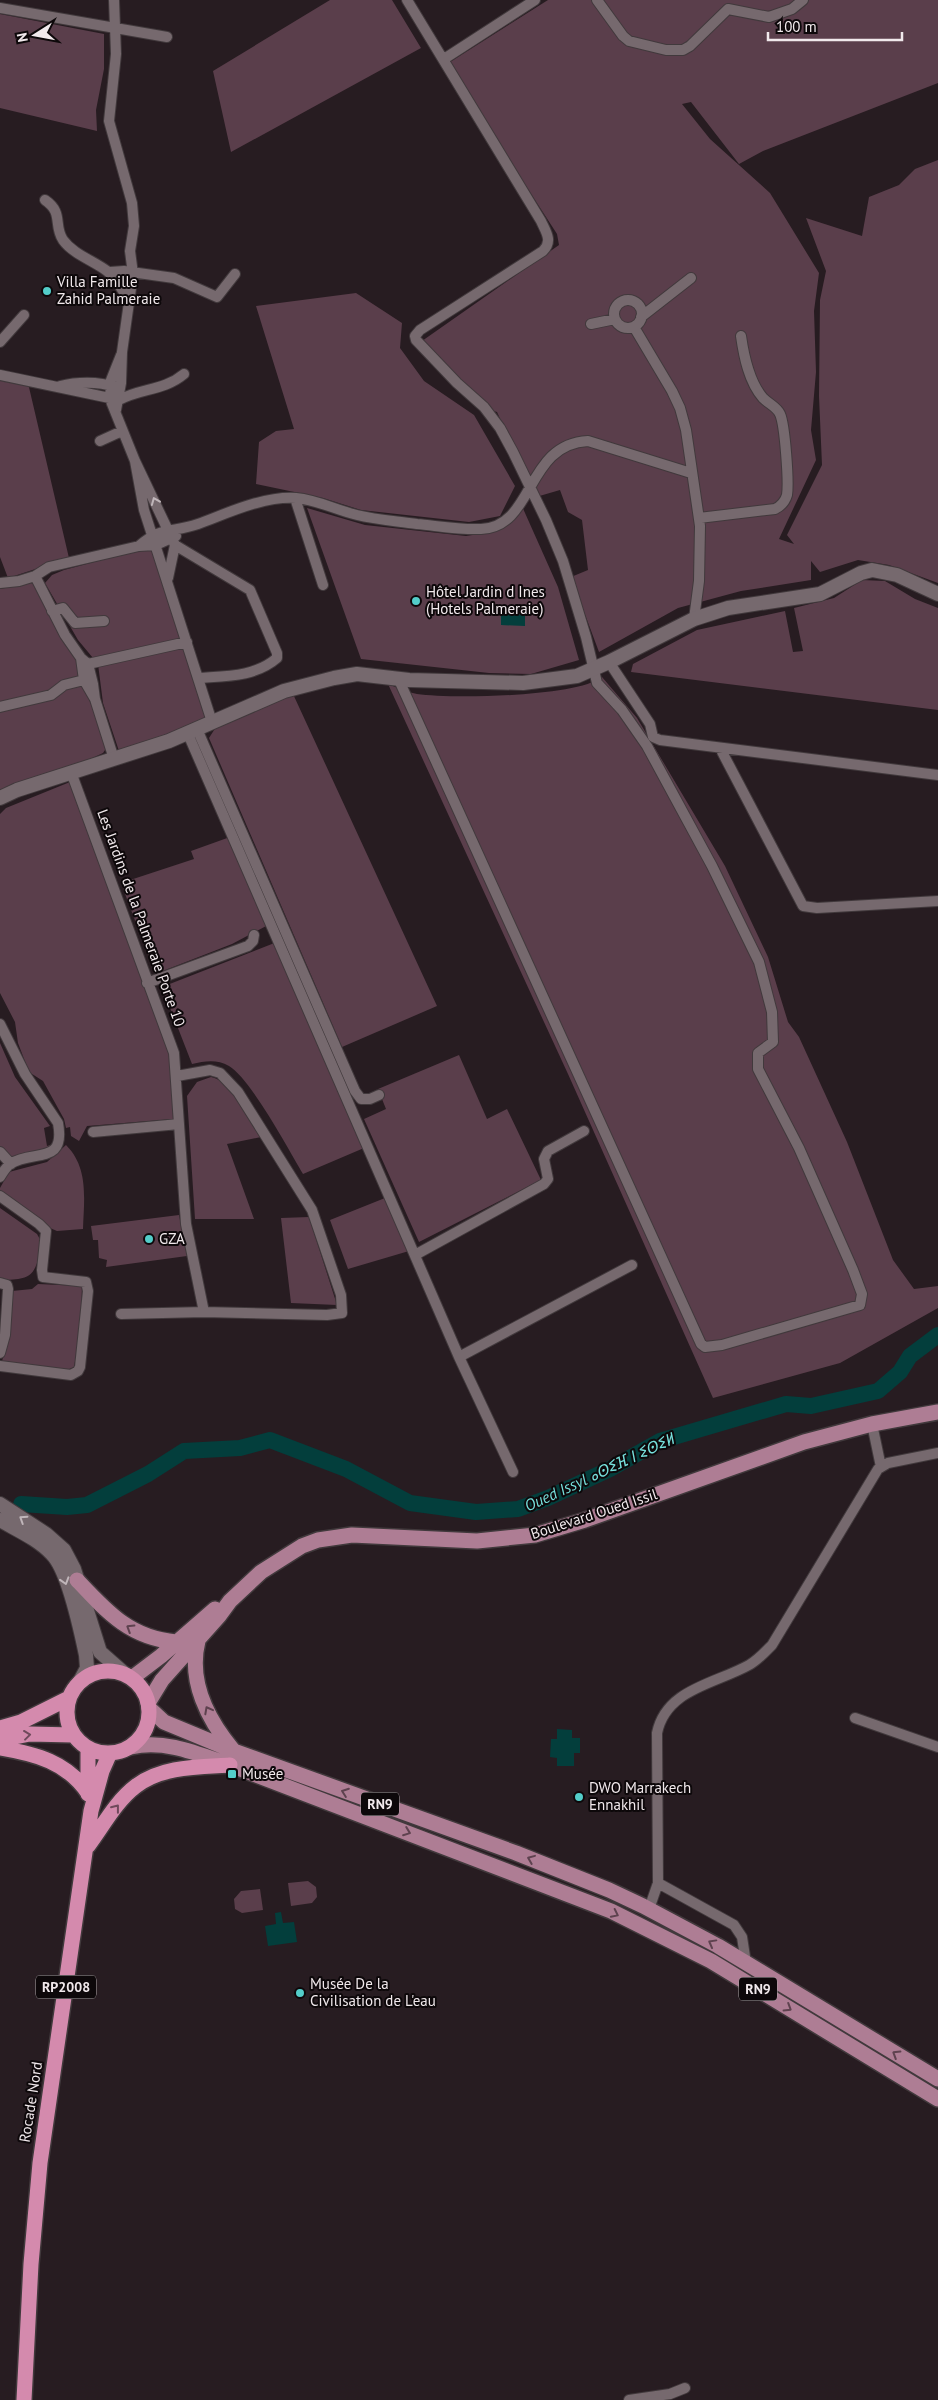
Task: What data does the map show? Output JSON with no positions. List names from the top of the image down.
{
  "streets": {
    "highway": ["RN9", "RP2008", "Rocade Nord"],
    "main road": ["Boulevard Oued Issil"],
    "street": ["Les Jardins de la Palmeraie Porte 10"]
  },
  "crossings": [
    ["Boulevard Oued Issil", "RN9"],
    ["Boulevard Oued Issil", "RP2008"],
    ["RN9", "RP2008"],
    ["RP2008", "Rocade Nord"]
  ],
  "water": ["Oued Issyl ⴰⵙⵉⴼ ⵏ ⵉⵙⵉⵍ"],
  "places": {
    "other": [
      "Villa Famille Zahid Palmeraie",
      "Hôtel Jardin d Ines (Hotels Palmeraie)",
      "GZA",
      "DWO Marrakech Ennakhil",
      "Musée De la Civilisation de L'eau"
    ],
    "transit": ["Musée"]
  },
  "scale_bar": "100 m",
  "north": "left"
}
